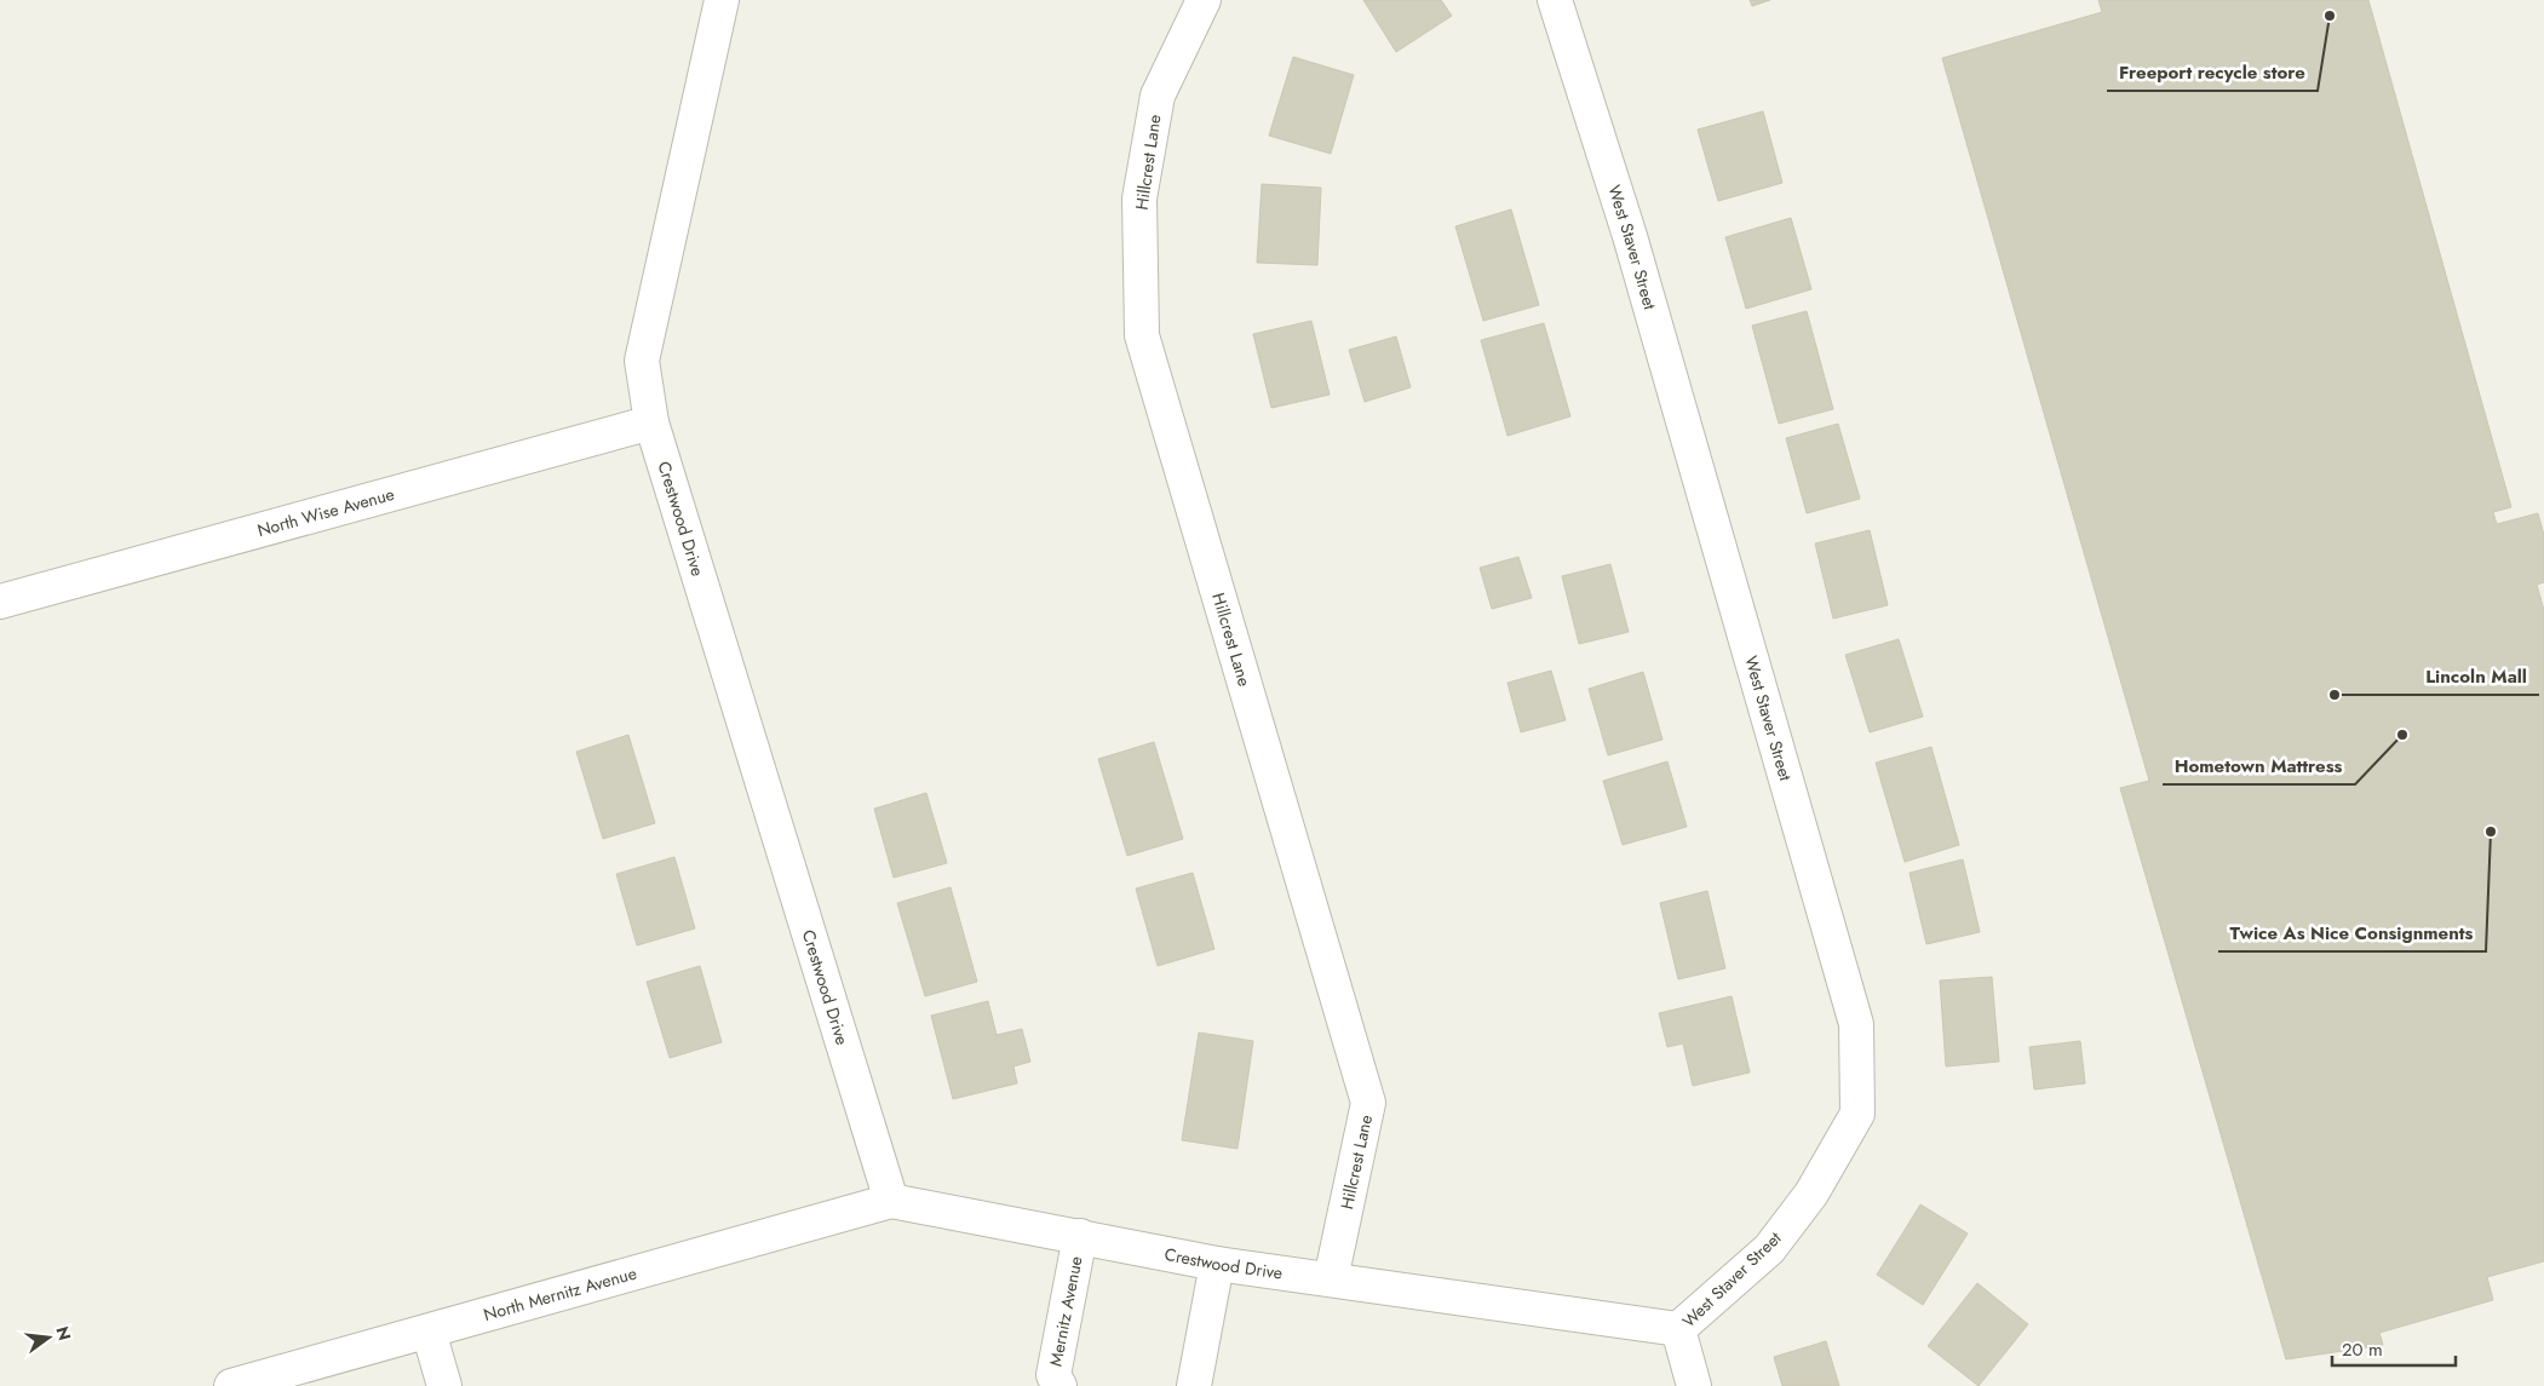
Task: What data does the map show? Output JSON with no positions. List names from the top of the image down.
{
  "streets": {
    "street": [
      "Hillcrest Lane",
      "West Staver Street",
      "North Wise Avenue",
      "Crestwood Drive",
      "North Mernitz Avenue",
      "Mernitz Avenue"
    ]
  },
  "crossings": [
    ["Hillcrest Lane", "Crestwood Drive"],
    ["West Staver Street", "Crestwood Drive"],
    ["North Wise Avenue", "Crestwood Drive"],
    ["Crestwood Drive", "North Mernitz Avenue"],
    ["Crestwood Drive", "Mernitz Avenue"]
  ],
  "places": [
    "Freeport recycle store",
    "Lincoln Mall",
    "Hometown Mattress",
    "Twice As Nice Consignments"
  ],
  "scale_bar": "20 m",
  "north": "right"
}
